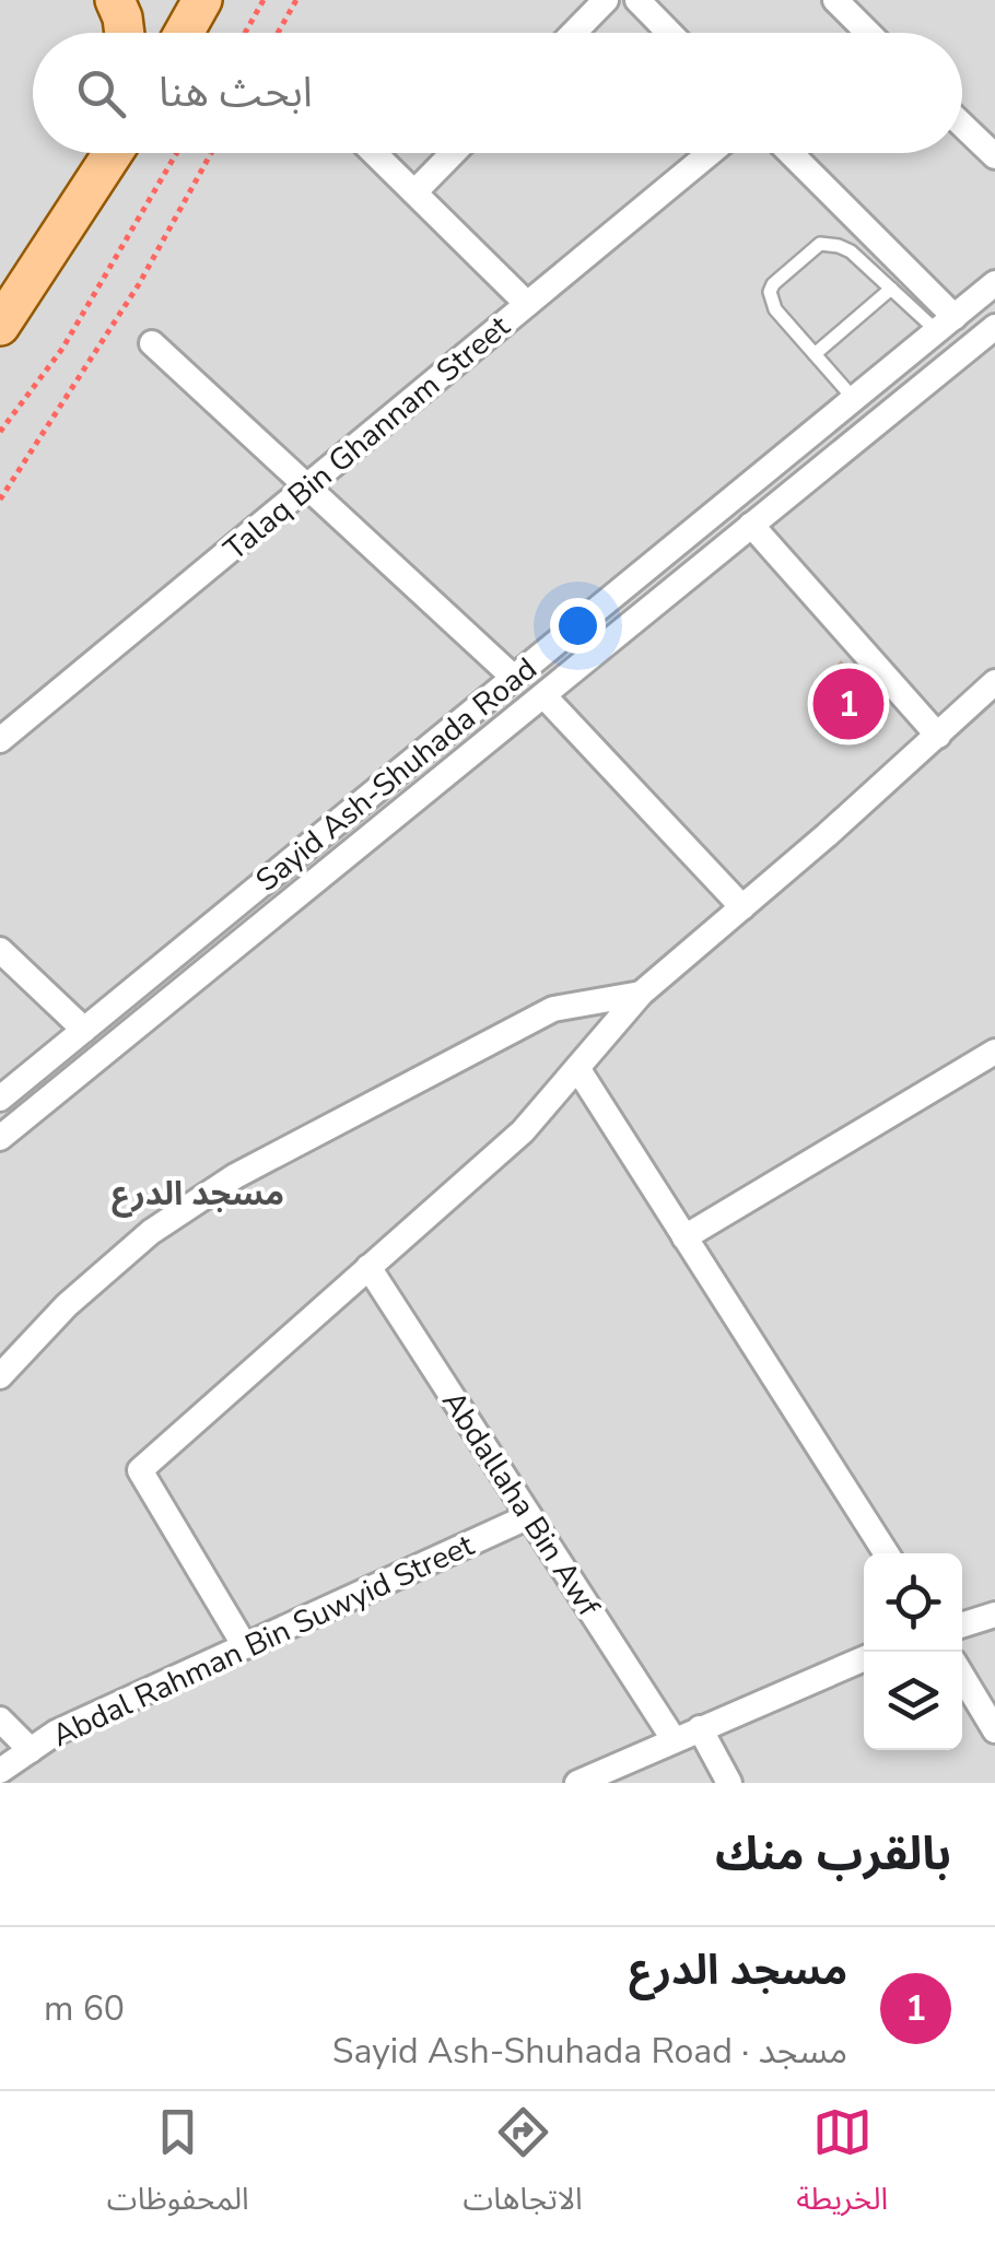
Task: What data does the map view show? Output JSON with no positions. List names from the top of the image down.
{
  "streets": {
    "street": [
      "Talaq Bin Ghannam Street",
      "Sayid Ash-Shuhada Road",
      "Abdallaha Bin Awf",
      "Abdal Rahman Bin Suwyid Street"
    ]
  },
  "crossings": [
    ["Abdallaha Bin Awf", "Abdal Rahman Bin Suwyid Street"]
  ],
  "districts": ["مسجد الدرع"],
  "page": {
    "search": "ابحث هنا",
    "pins": "1",
    "heading": "بالقرب منك",
    "list": [
      {
        "mark": "1",
        "name": "مسجد الدرع",
        "note": "مسجد · Sayid Ash-Shuhada Road",
        "value": "60 m"
      }
    ],
    "nav": ["الخريطة", "الاتجاهات", "المحفوظات"]
  }
}
